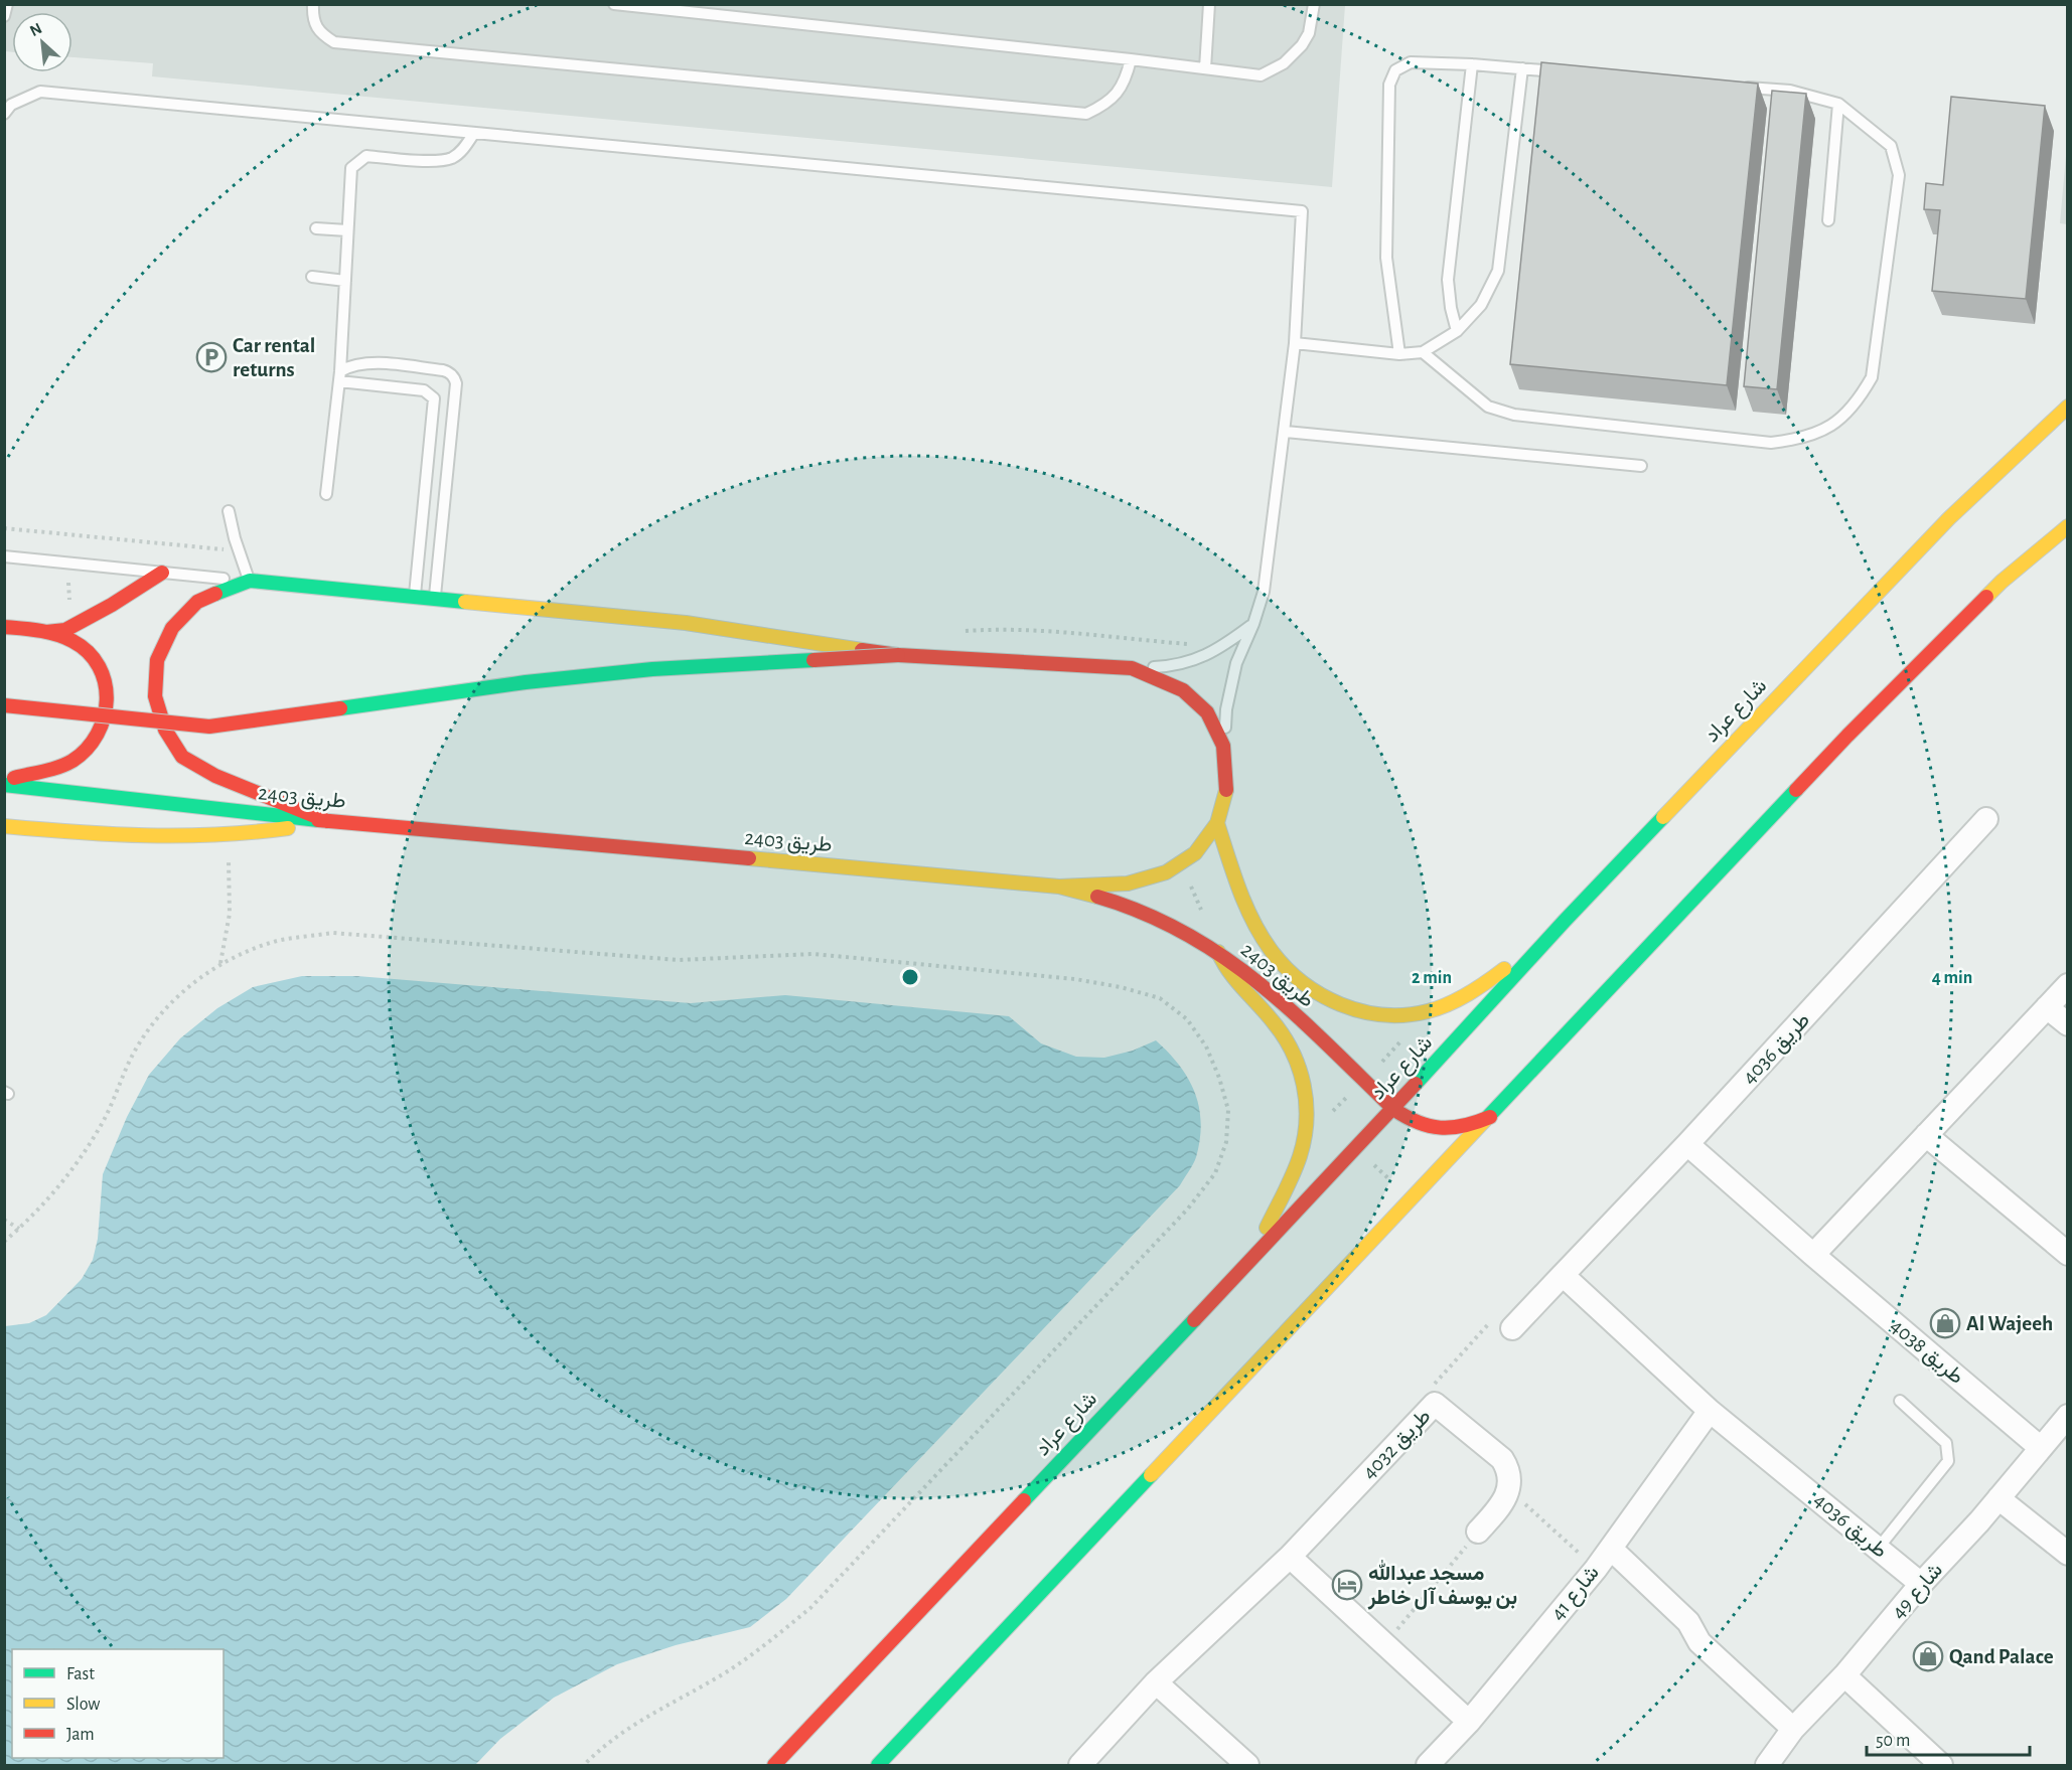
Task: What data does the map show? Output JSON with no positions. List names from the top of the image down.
{
  "streets": {
    "main road": ["شارع عراد", "طريق 2403"],
    "street": [
      "طريق 4036",
      "طريق 4038",
      "طريق 4032",
      "شارع 49",
      "شارع 41"
    ]
  },
  "crossings": [
    ["شارع عراد", "طريق 2403"],
    ["طريق 4036", "طريق 4038"],
    ["طريق 4036", "شارع 49"],
    ["طريق 4036", "شارع 41"],
    ["طريق 4038", "شارع 49"]
  ],
  "places": {
    "parking": ["Car rental returns"],
    "shop": ["Al Wajeeh", "Qand Palace"],
    "hotel": ["مسجد عبدالله بن يوسف آل خاطر"]
  },
  "legend": ["Fast", "Slow", "Jam"],
  "scale_bar": "50 m",
  "north": "top left",
  "rings": ["2 min", "4 min"]
}
